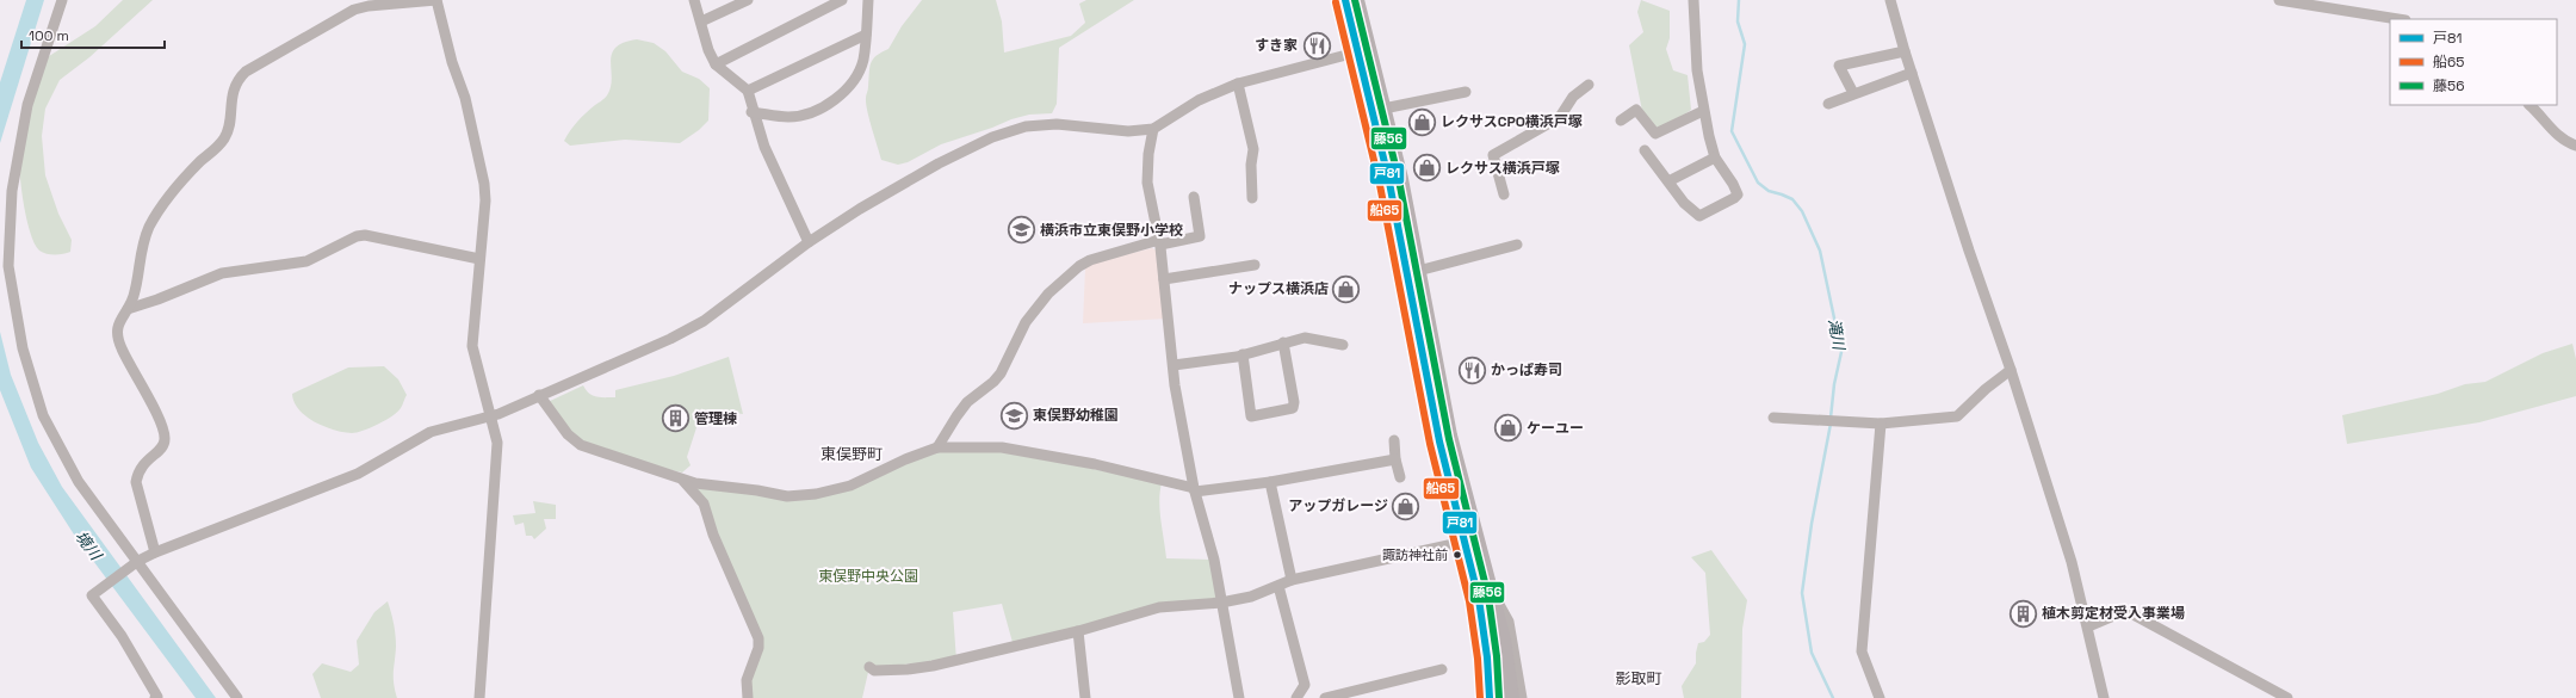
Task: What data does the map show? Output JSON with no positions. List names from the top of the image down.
{
  "districts": ["東俣野町", "影取町"],
  "water": ["滝川", "境川"],
  "parks": ["東俣野中央公園"],
  "places": {
    "restaurant": ["すき家", "かっぱ寿司"],
    "shop": [
      "レクサスCPO横浜戸塚",
      "レクサス横浜戸塚",
      "ナップス横浜店",
      "ケーユー",
      "アップガレージ"
    ],
    "school or university": ["横浜市立東俣野小学校", "東俣野幼稚園"],
    "building": ["管理棟", "植木剪定材受入事業場"],
    "other": ["諏訪神社前"]
  },
  "lines": ["transit line 戸81", "transit line 藤56", "transit line 船65"],
  "legend": ["戸81", "船65", "藤56"],
  "scale_bar": "100 m"
}
